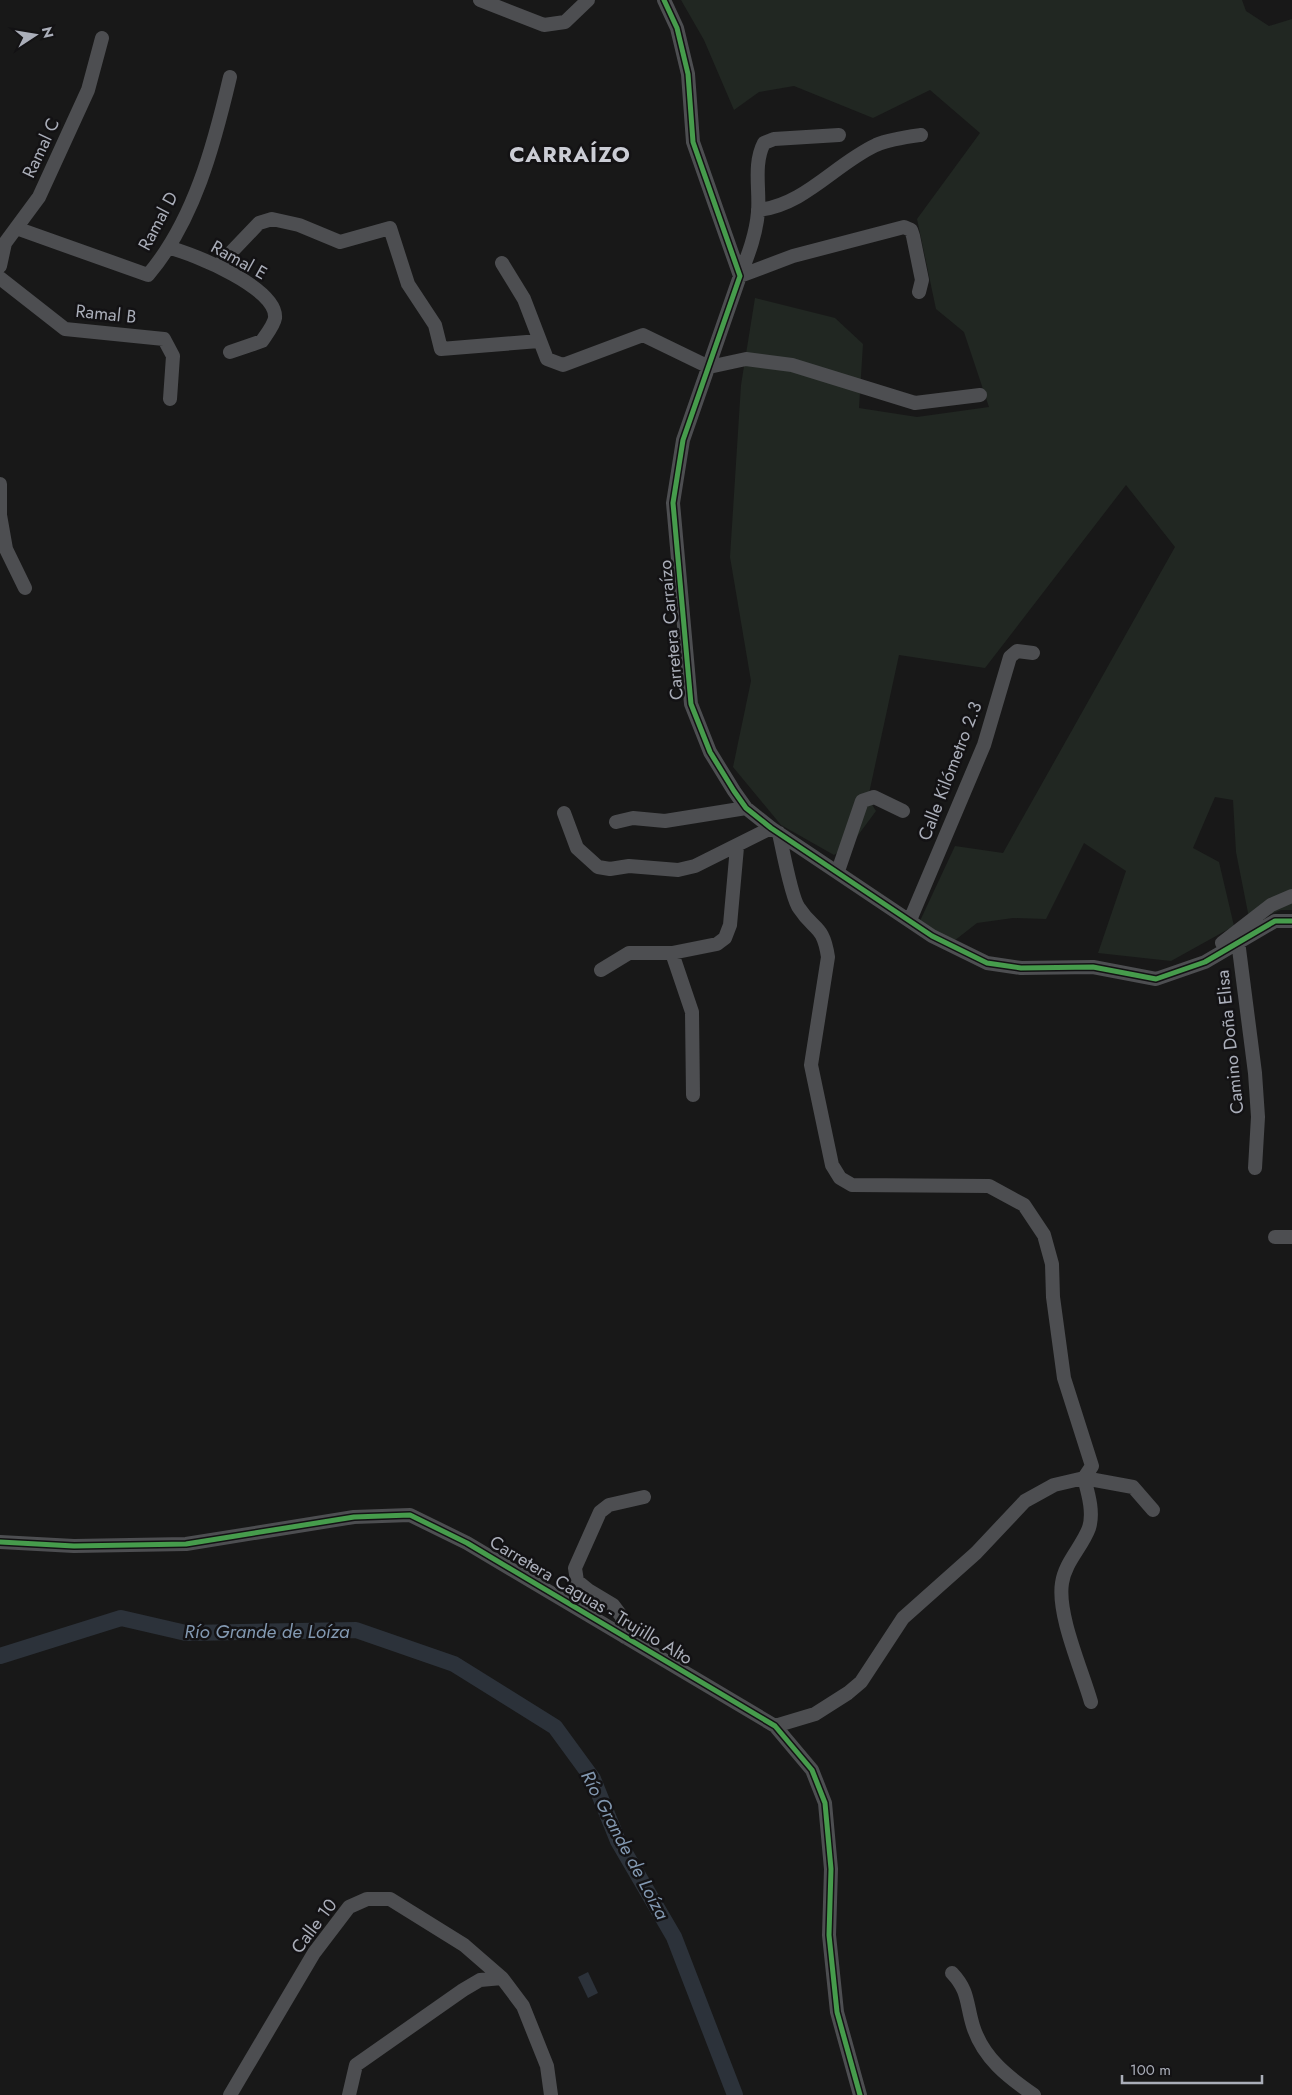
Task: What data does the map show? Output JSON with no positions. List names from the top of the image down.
{
  "streets": {
    "street": [
      "Ramal C",
      "Ramal D",
      "Ramal E",
      "Ramal B",
      "Carretera Carraízo",
      "Calle Kilómetro 2.3",
      "Camino Doña Elisa",
      "Carretera Caguas - Trujillo Alto",
      "Calle 10"
    ]
  },
  "crossings": [
    ["Ramal C", "Ramal D"],
    ["Ramal D", "Ramal E"],
    ["Carretera Carraízo", "Calle Kilómetro 2.3"],
    ["Carretera Carraízo", "Camino Doña Elisa"]
  ],
  "districts": ["CARRAÍZO"],
  "water": ["Río Grande de Loíza"],
  "scale_bar": "100 m",
  "north": "right"
}
